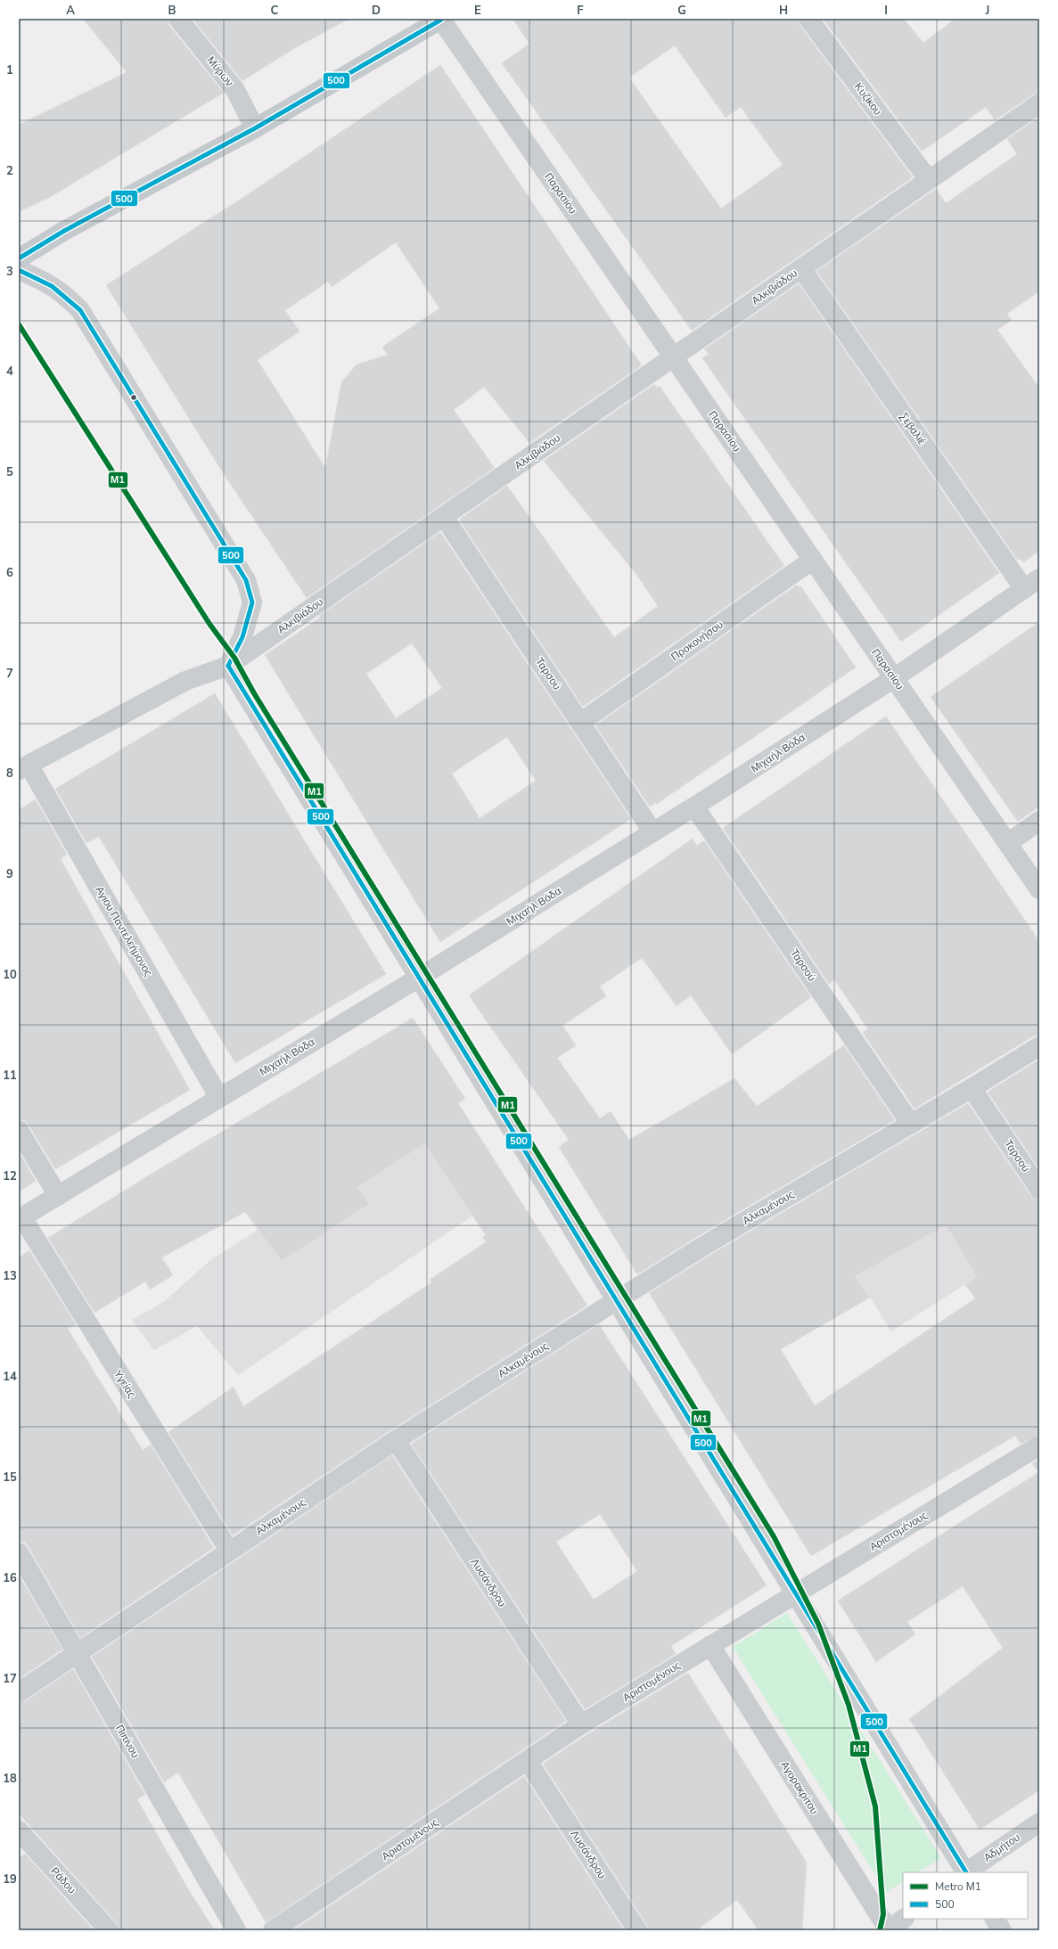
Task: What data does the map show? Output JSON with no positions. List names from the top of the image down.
{
  "streets": {
    "street": [
      "Μύρων",
      "Κυζίκου",
      "Παρασίου",
      "Αλκιβιάδου",
      "Σεβαλιέ",
      "Προκονήσου",
      "Ταρσού",
      "Μιχαήλ Βόδα",
      "Αγίου Παντελεήμονος",
      "Αλκαμένους",
      "Υγείας",
      "Αριστομένους",
      "Λυσάνδρου",
      "Πιπίνου",
      "Αγορακρίτου",
      "Αδμήτου",
      "Ράδου"
    ]
  },
  "crossings": [
    ["Κυζίκου", "Αλκιβιάδου"],
    ["Παρασίου", "Αλκιβιάδου"],
    ["Παρασίου", "Προκονήσου"],
    ["Παρασίου", "Μιχαήλ Βόδα"],
    ["Αλκιβιάδου", "Σεβαλιέ"],
    ["Αλκιβιάδου", "Ταρσού"],
    ["Αλκιβιάδου", "Αγίου Παντελεήμονος"],
    ["Σεβαλιέ", "Μιχαήλ Βόδα"],
    ["Προκονήσου", "Ταρσού"],
    ["Ταρσού", "Μιχαήλ Βόδα"],
    ["Ταρσού", "Αλκαμένους"],
    ["Μιχαήλ Βόδα", "Αγίου Παντελεήμονος"],
    ["Μιχαήλ Βόδα", "Υγείας"],
    ["Αλκαμένους", "Υγείας"],
    ["Αλκαμένους", "Λυσάνδρου"],
    ["Αλκαμένους", "Πιπίνου"],
    ["Αριστομένους", "Λυσάνδρου"],
    ["Αριστομένους", "Αγορακρίτου"]
  ],
  "lines": ["transit line 500", "metro line Μ1"],
  "legend": ["Metro Μ1", "500"],
  "grid": {
    "columns": [
      "A",
      "B",
      "C",
      "D",
      "E",
      "F",
      "G",
      "H",
      "I",
      "J"
    ],
    "rows": [
      "1",
      "2",
      "3",
      "4",
      "5",
      "6",
      "7",
      "8",
      "9",
      "10",
      "11",
      "12",
      "13",
      "14",
      "15",
      "16",
      "17",
      "18",
      "19"
    ]
  }
}
